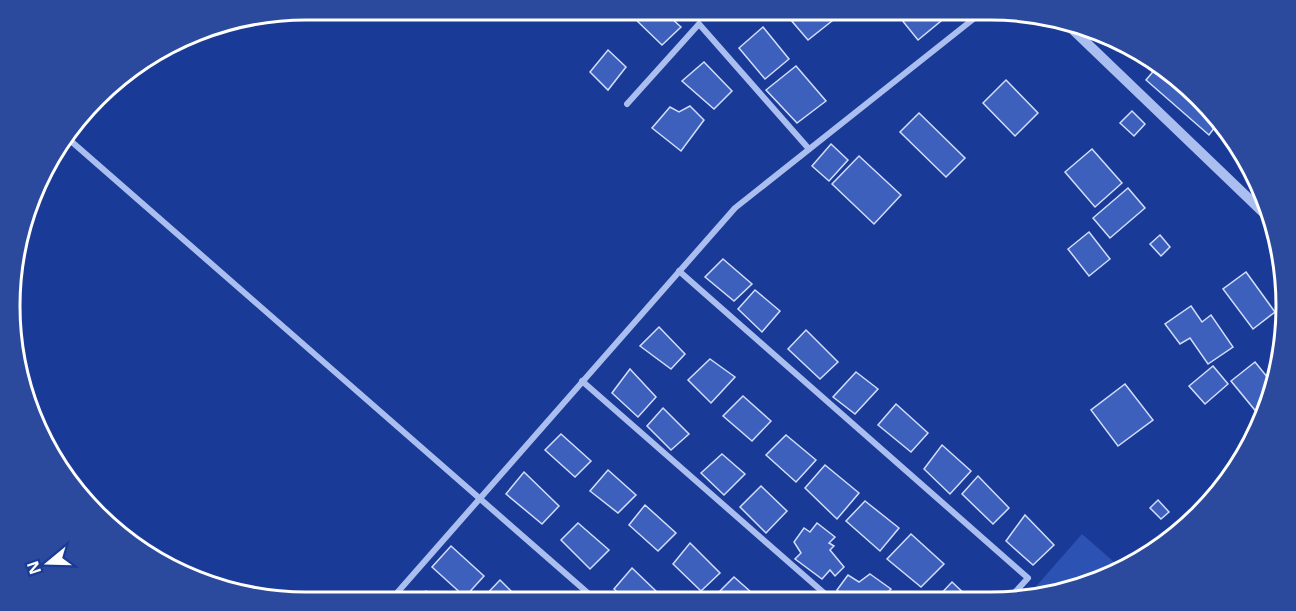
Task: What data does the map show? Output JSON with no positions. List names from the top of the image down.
{
  "north": "left"
}
